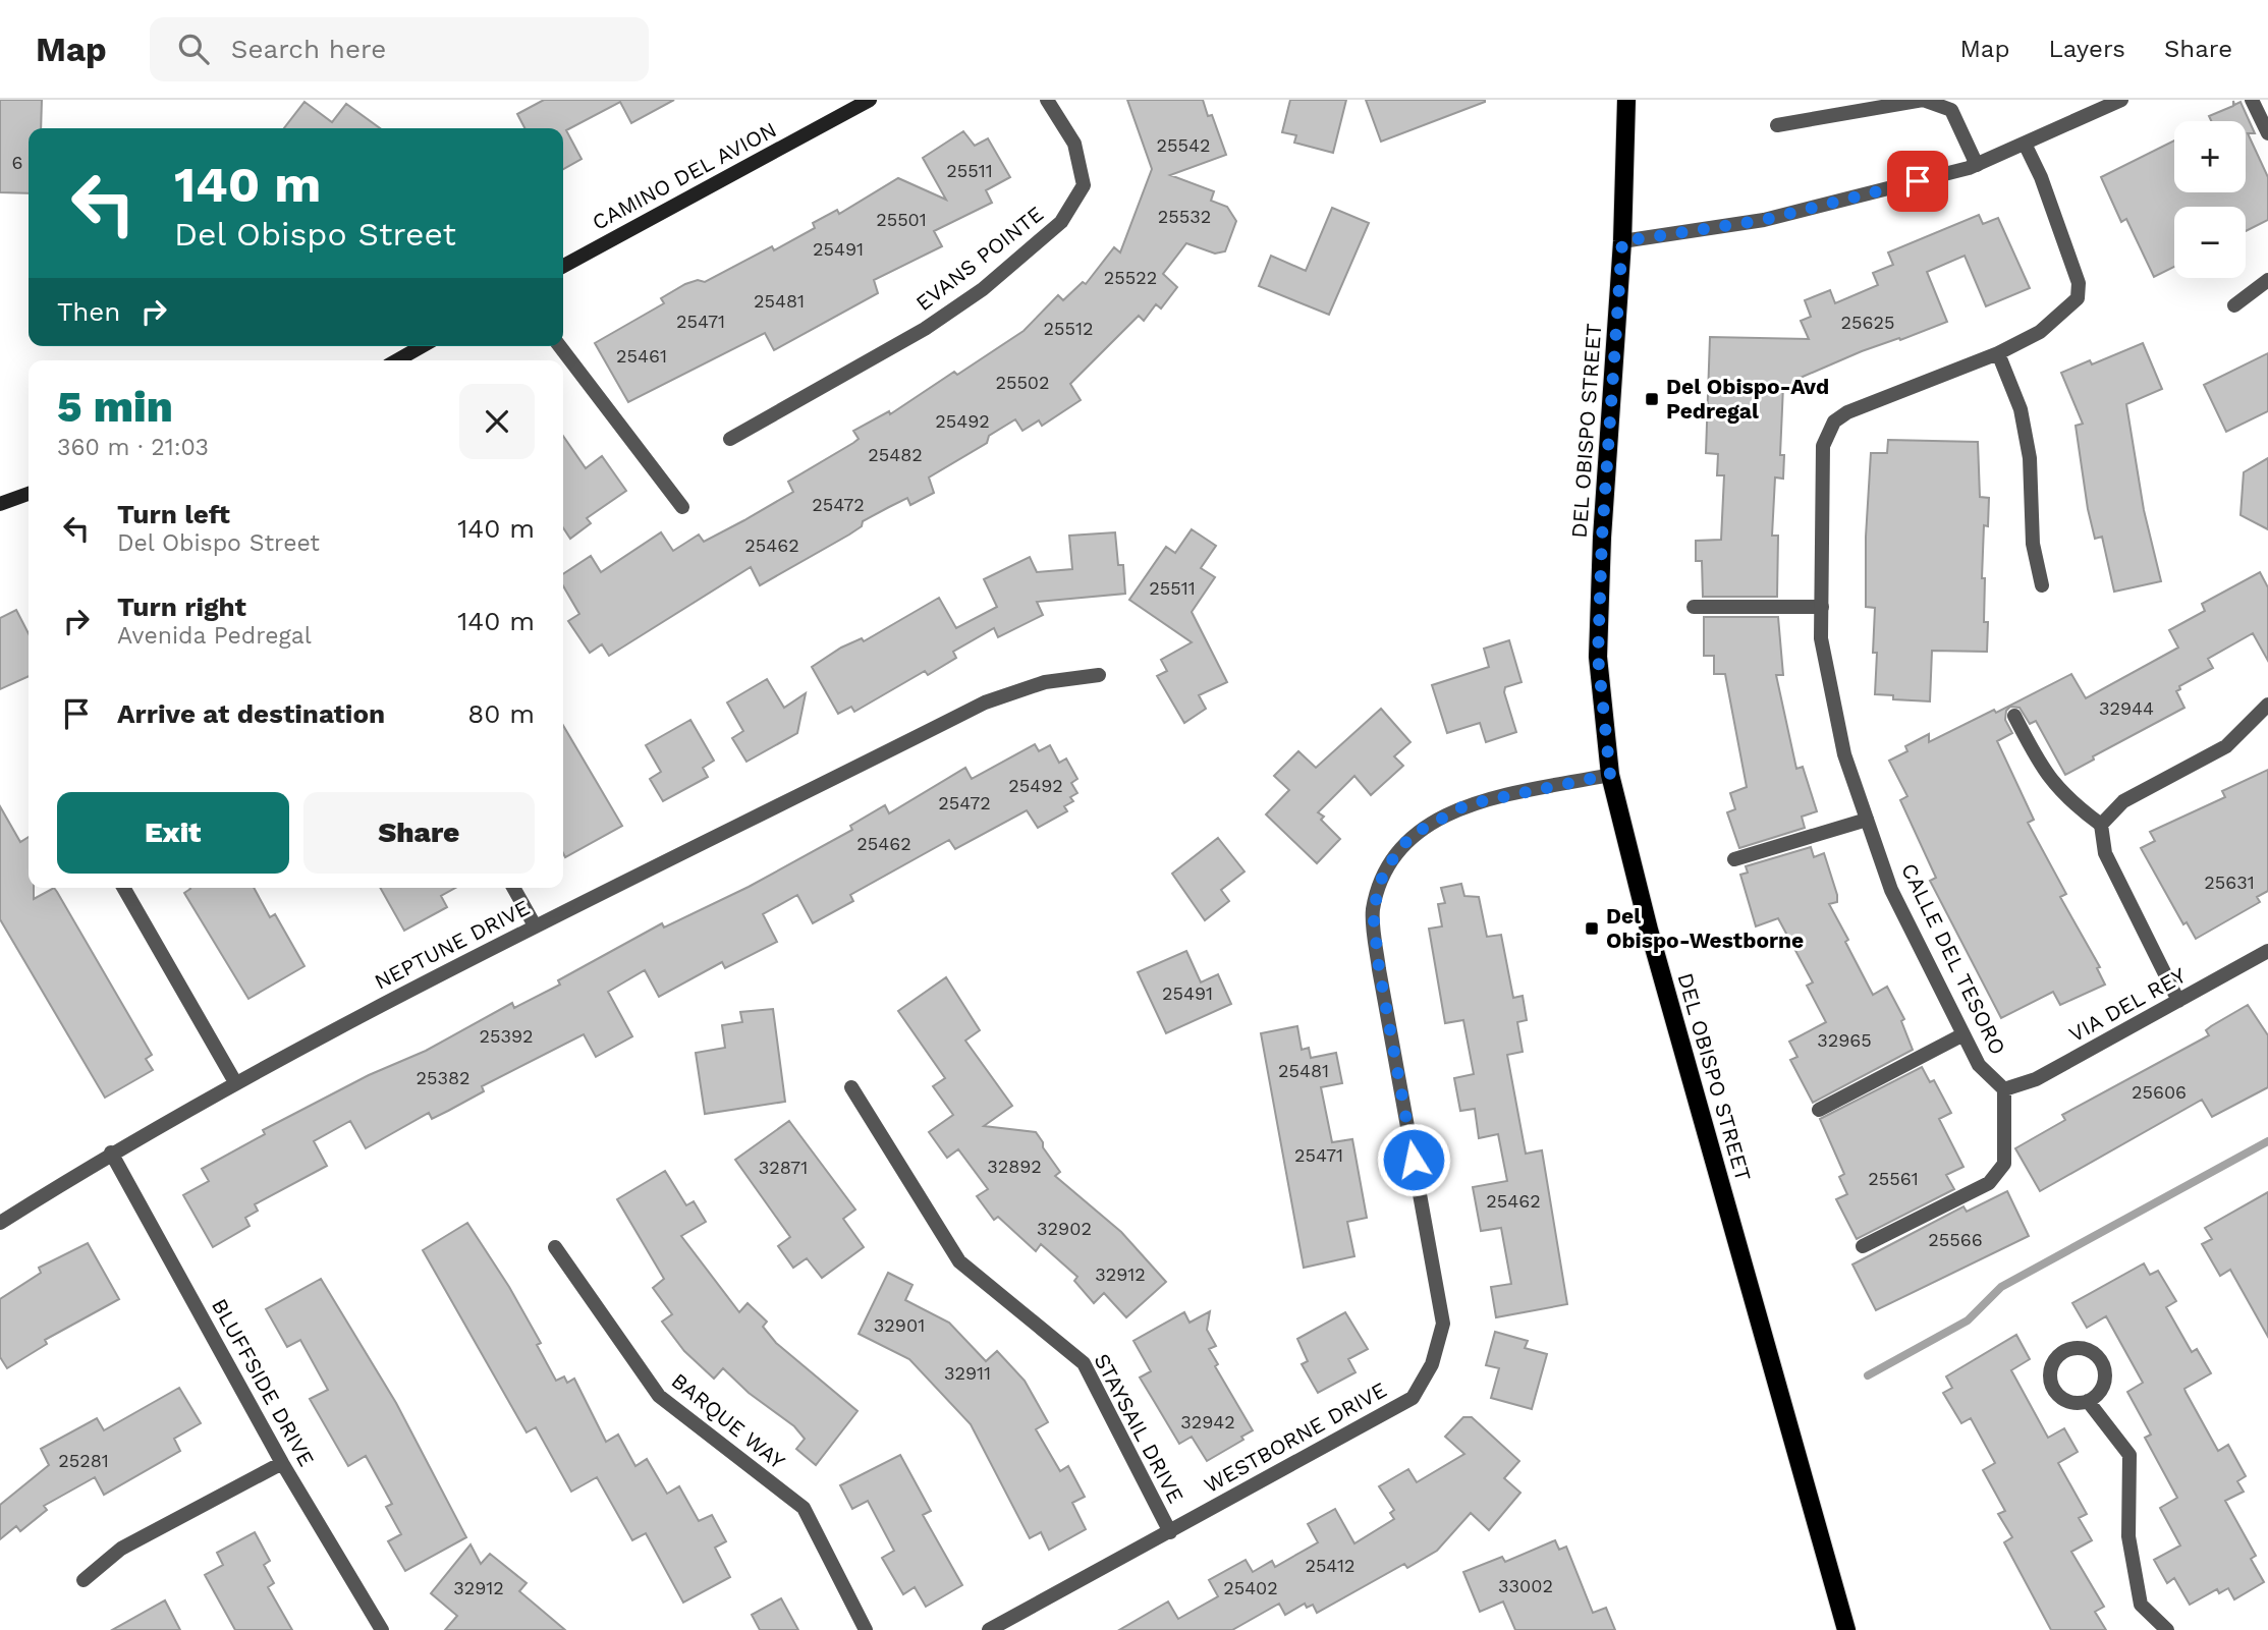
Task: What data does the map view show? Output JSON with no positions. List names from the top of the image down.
{
  "streets": {
    "main road": ["CAMINO DEL AVION", "DEL OBISPO STREET"],
    "street": [
      "EVANS POINTE",
      "NEPTUNE DRIVE",
      "CALLE DEL TESORO",
      "VIA DEL REY",
      "BLUFFSIDE DRIVE",
      "BARQUE WAY",
      "STAYSAIL DRIVE",
      "WESTBORNE DRIVE"
    ]
  },
  "crossings": [
    ["DEL OBISPO STREET", "WESTBORNE DRIVE"],
    ["NEPTUNE DRIVE", "BLUFFSIDE DRIVE"],
    ["CALLE DEL TESORO", "VIA DEL REY"],
    ["STAYSAIL DRIVE", "WESTBORNE DRIVE"]
  ],
  "places": {
    "transit": ["Del Obispo-Avd Pedregal", "Del Obispo-Westborne"]
  },
  "house_numbers": [
    "25542",
    "6",
    "25511",
    "25532",
    "25501",
    "25491",
    "25522",
    "25481",
    "25471",
    "25625",
    "25512",
    "25461",
    "25502",
    "25492",
    "25482",
    "25472",
    "25462",
    "25511",
    "32944",
    "25492",
    "25472",
    "25462",
    "25631",
    "25491",
    "25392",
    "32965",
    "25481",
    "25382",
    "25606",
    "25471",
    "32892",
    "32871",
    "25561",
    "25462",
    "32902",
    "25566",
    "32912",
    "32901",
    "32911",
    "32942",
    "25281",
    "25412",
    "33002",
    "32912",
    "25402"
  ],
  "page": {
    "header": "Map",
    "search": "Search here",
    "nav": ["Map", "Layers", "Share"],
    "map_buttons": ["+", "−"],
    "turn": ["140 m", "Del Obispo Street"],
    "then": "Then",
    "heading": ["5 min", "360 m · 21:03"],
    "list": [
      {
        "name": "Turn left",
        "note": "Del Obispo Street",
        "value": "140 m"
      },
      {
        "name": "Turn right",
        "note": "Avenida Pedregal",
        "value": "140 m"
      },
      {
        "name": "Arrive at destination",
        "value": "80 m"
      }
    ],
    "buttons": ["Exit", "Share"]
  }
}
